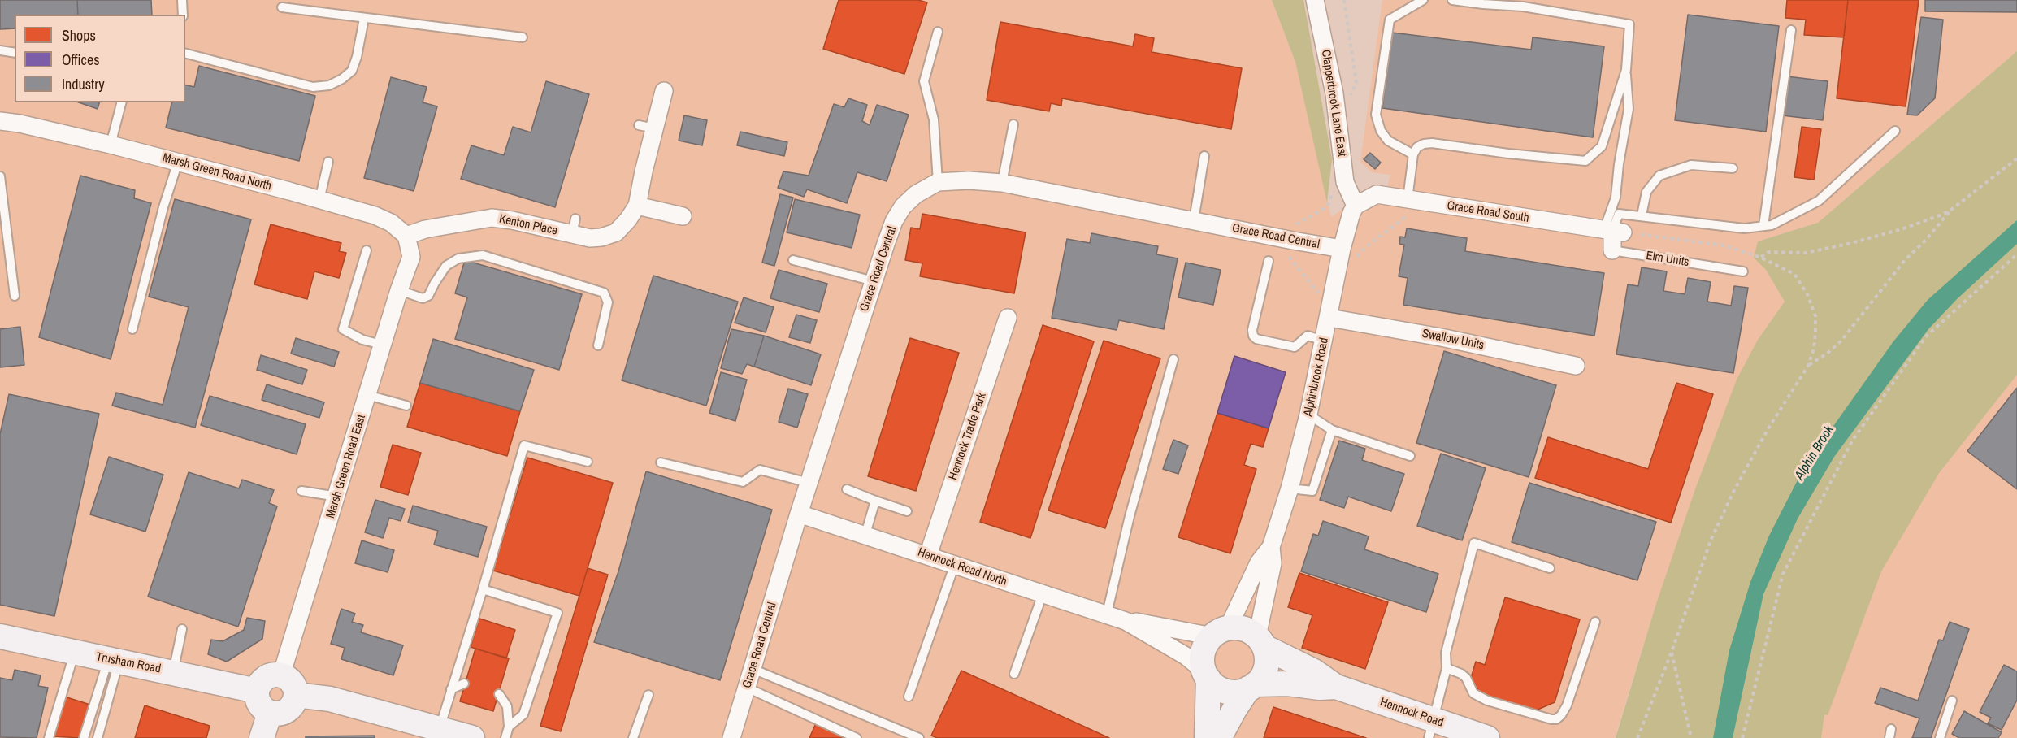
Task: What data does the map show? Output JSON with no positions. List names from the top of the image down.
{
  "streets": {
    "main road": ["Trusham Road", "Hennock Road"],
    "street": [
      "Clapperbrook Lane East",
      "Marsh Green Road North",
      "Grace Road South",
      "Kenton Place",
      "Grace Road Central",
      "Elm Units",
      "Swallow Units",
      "Alphinbrook Road",
      "Hennock Trade Park",
      "Marsh Green Road East",
      "Hennock Road North"
    ]
  },
  "crossings": [
    ["Clapperbrook Lane East", "Grace Road South"],
    ["Clapperbrook Lane East", "Alphinbrook Road"],
    ["Marsh Green Road North", "Kenton Place"],
    ["Marsh Green Road North", "Marsh Green Road East"],
    ["Grace Road South", "Elm Units"],
    ["Grace Road South", "Alphinbrook Road"],
    ["Kenton Place", "Marsh Green Road East"],
    ["Grace Road Central", "Alphinbrook Road"],
    ["Grace Road Central", "Hennock Road North"],
    ["Swallow Units", "Alphinbrook Road"],
    ["Alphinbrook Road", "Hennock Road North"],
    ["Alphinbrook Road", "Hennock Road"],
    ["Hennock Trade Park", "Hennock Road North"],
    ["Marsh Green Road East", "Trusham Road"],
    ["Hennock Road North", "Hennock Road"]
  ],
  "water": ["Alphin Brook"],
  "legend": ["Shops", "Offices", "Industry"]
}
